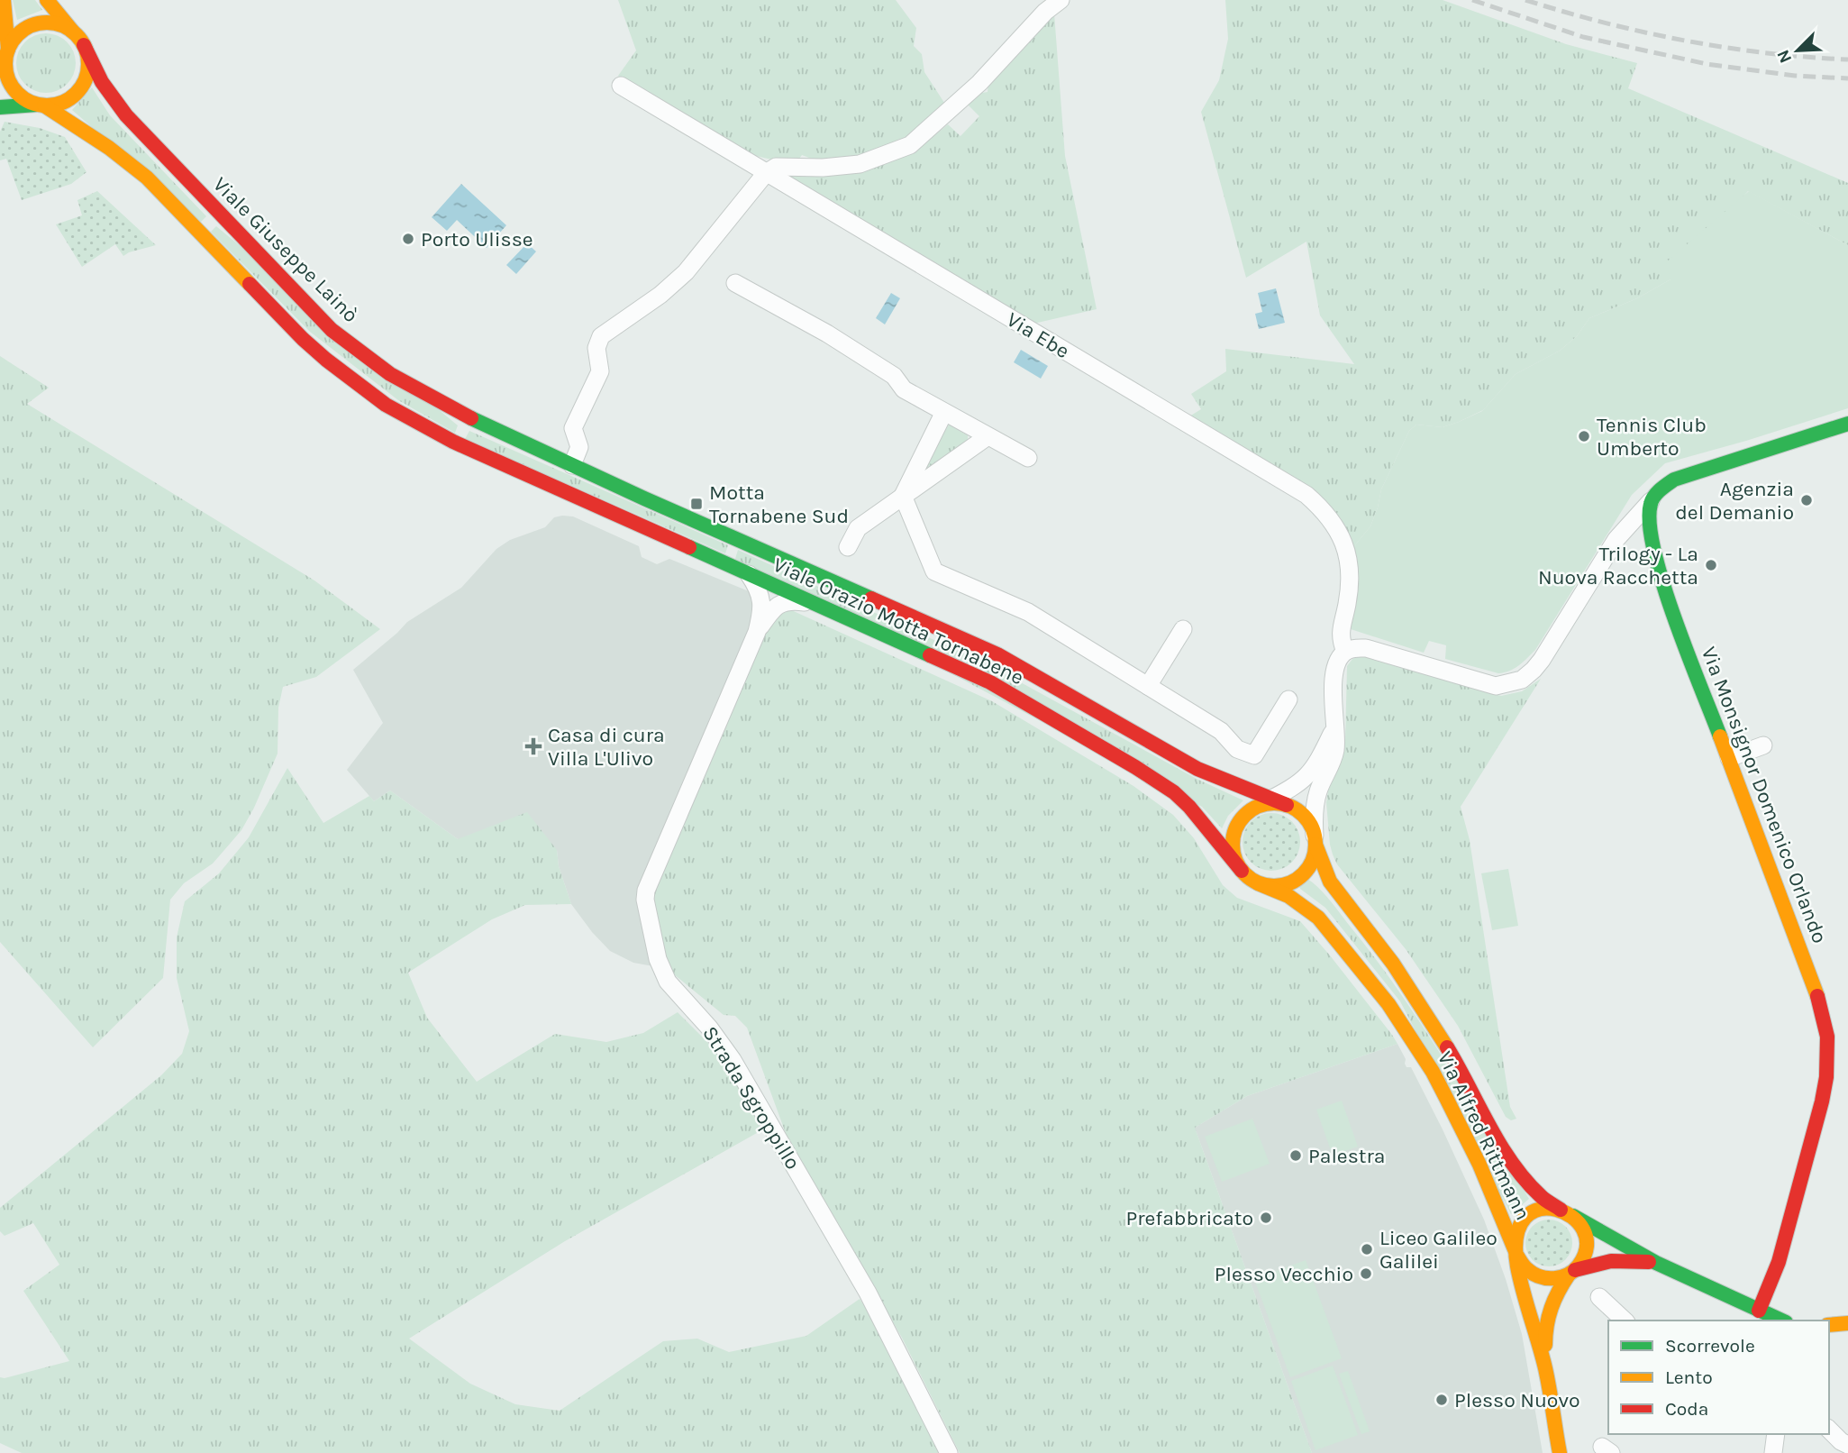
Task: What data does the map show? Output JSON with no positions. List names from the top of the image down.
{
  "streets": {
    "main road": [
      "Viale Giuseppe Lainò",
      "Viale Orazio Motta Tornabene",
      "Via Monsignor Domenico Orlando",
      "Via Alfred Rittmann"
    ],
    "street": ["Via Ebe", "Strada Sgroppillo"]
  },
  "crossings": [
    ["Viale Giuseppe Lainò", "Viale Orazio Motta Tornabene"],
    ["Viale Orazio Motta Tornabene", "Via Alfred Rittmann"]
  ],
  "places": {
    "other": [
      "Porto Ulisse",
      "Tennis Club Umberto",
      "Agenzia del Demanio",
      "Trilogy - La Nuova Racchetta",
      "Palestra",
      "Prefabbricato",
      "Liceo Galileo Galilei",
      "Plesso Vecchio",
      "Plesso Nuovo"
    ],
    "transit": ["Motta Tornabene Sud"],
    "health": ["Casa di cura Villa L'Ulivo"]
  },
  "legend": ["Scorrevole", "Lento", "Coda"],
  "north": "bottom left"
}
